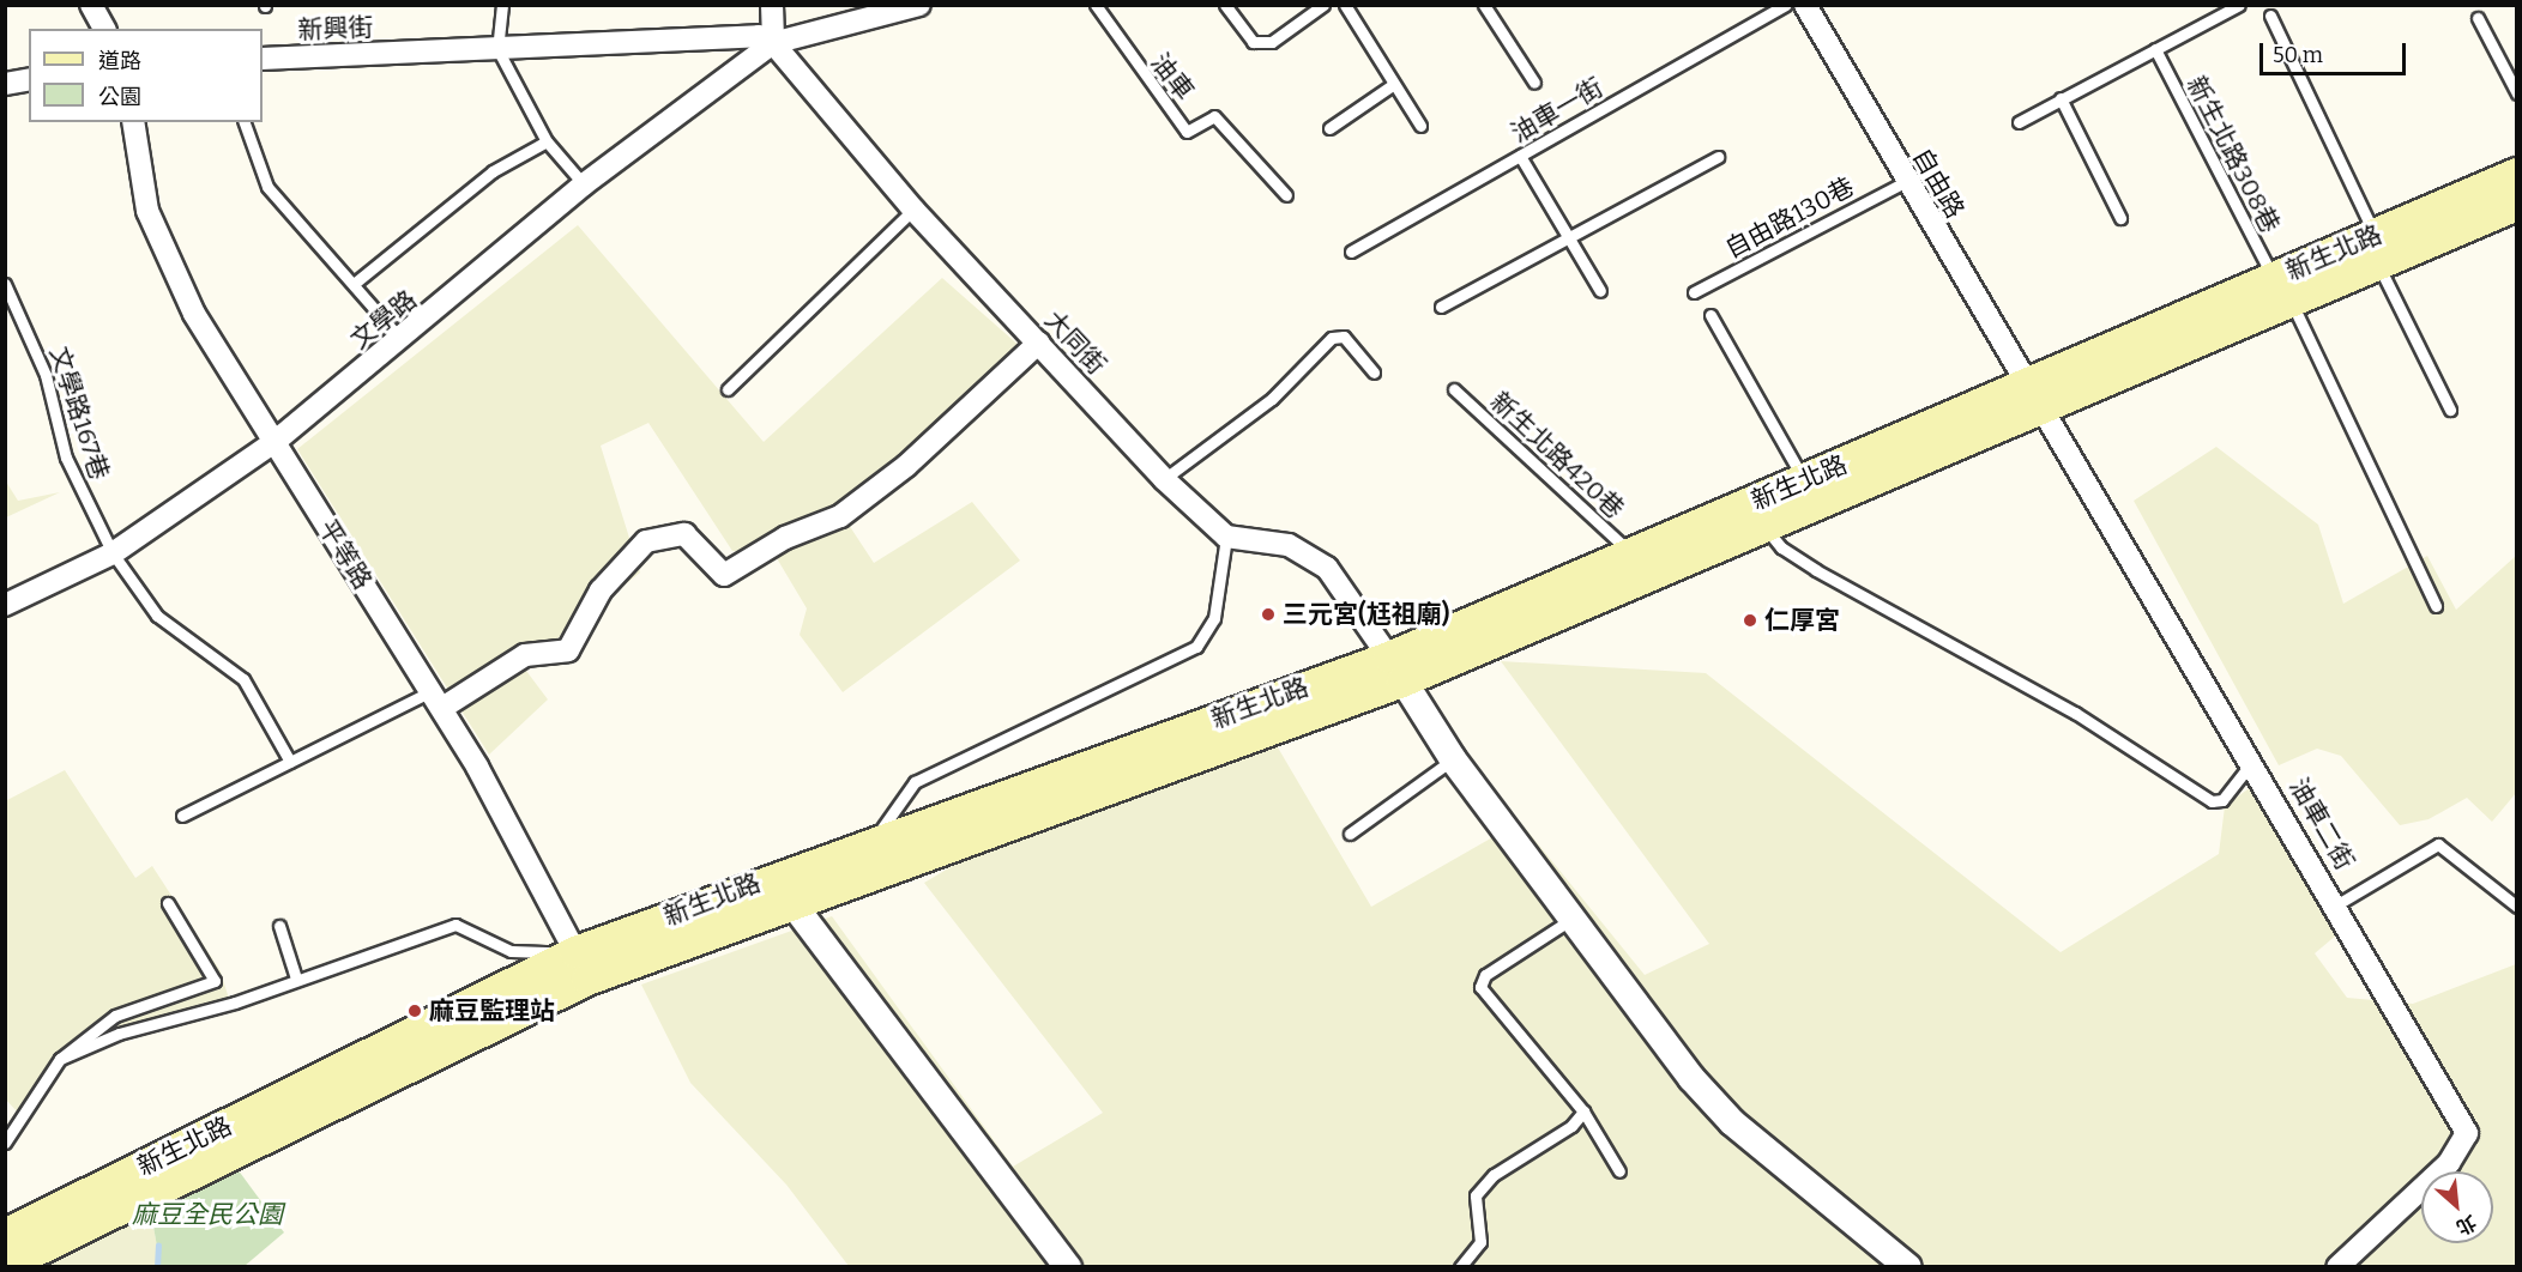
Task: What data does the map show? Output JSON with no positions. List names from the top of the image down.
{
  "streets": {
    "main road": ["新生北路"],
    "street": [
      "新興街",
      "自由路",
      "文學路",
      "大同街",
      "平等路",
      "油車二街"
    ],
    "lane": [
      "油車",
      "油車一街",
      "新生北路308巷",
      "自由路130巷",
      "文學路167巷",
      "新生北路420巷"
    ]
  },
  "crossings": [
    ["新興街", "文學路"],
    ["新興街", "大同街"],
    ["新生北路308巷", "新生北路"],
    ["自由路", "自由路130巷"],
    ["自由路", "新生北路"],
    ["自由路", "油車二街"],
    ["新生北路", "新生北路420巷"],
    ["新生北路", "平等路"],
    ["新生北路", "油車二街"],
    ["文學路", "大同街"],
    ["文學路", "文學路167巷"],
    ["文學路", "平等路"]
  ],
  "parks": ["麻豆全民公園"],
  "places": ["三元宮(尪祖廟)", "仁厚宮", "麻豆監理站"],
  "legend": ["道路", "公園"],
  "scale_bar": "50 m",
  "north": "bottom right"
}
